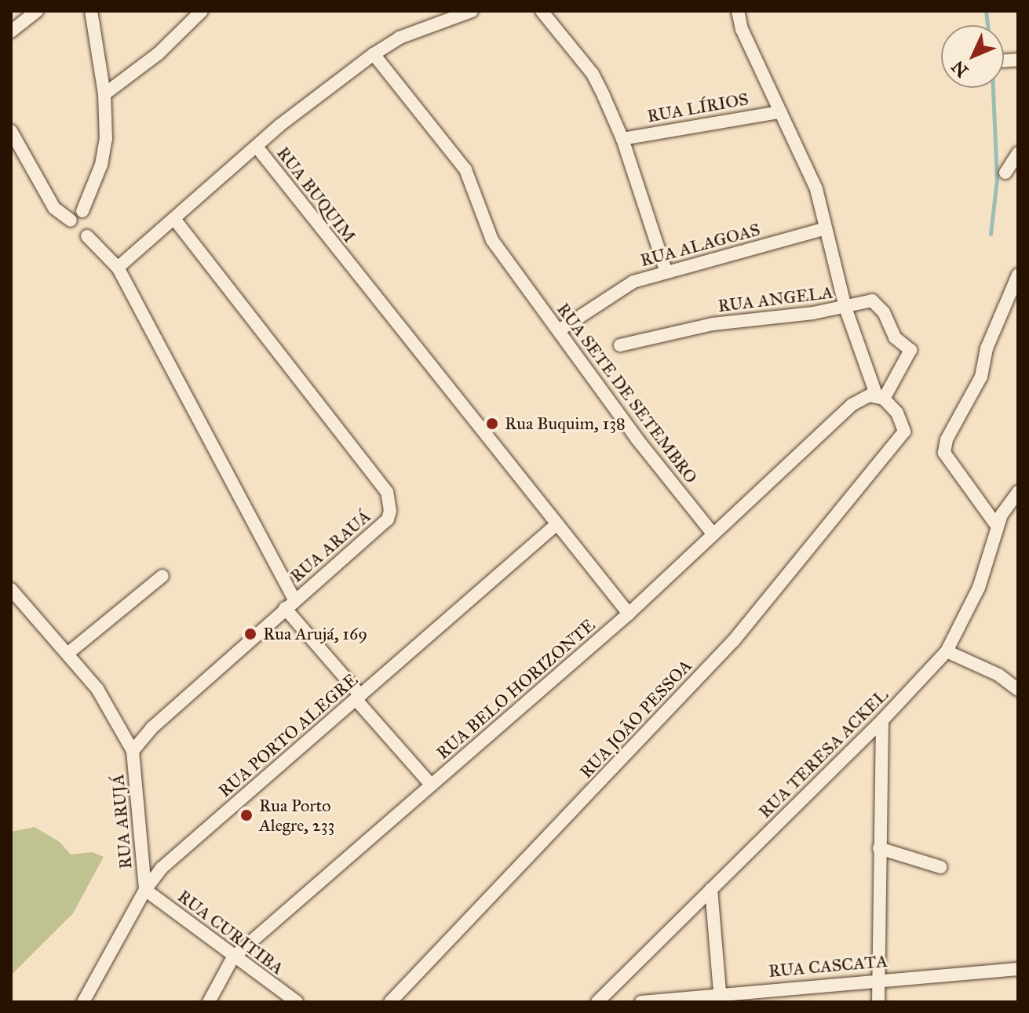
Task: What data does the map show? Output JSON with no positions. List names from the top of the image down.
{
  "streets": {
    "street": [
      "RUA LÍRIOS",
      "RUA BUQUIM",
      "RUA ALAGOAS",
      "RUA ANGELA",
      "RUA SETE DE SETEMBRO",
      "RUA ARAUÁ",
      "RUA BELO HORIZONTE",
      "RUA JOÃO PESSOA",
      "RUA PORTO ALEGRE",
      "RUA TERESA ACKEL",
      "RUA ARUJÁ",
      "RUA CURITIBA",
      "RUA CASCATA"
    ]
  },
  "crossings": [
    ["RUA BUQUIM", "RUA ARAUÁ"],
    ["RUA BUQUIM", "RUA BELO HORIZONTE"],
    ["RUA BUQUIM", "RUA PORTO ALEGRE"],
    ["RUA ALAGOAS", "RUA SETE DE SETEMBRO"],
    ["RUA ANGELA", "RUA BELO HORIZONTE"],
    ["RUA ANGELA", "RUA JOÃO PESSOA"],
    ["RUA SETE DE SETEMBRO", "RUA BELO HORIZONTE"],
    ["RUA ARAUÁ", "RUA ARUJÁ"],
    ["RUA BELO HORIZONTE", "RUA JOÃO PESSOA"],
    ["RUA BELO HORIZONTE", "RUA CURITIBA"],
    ["RUA PORTO ALEGRE", "RUA ARUJÁ"],
    ["RUA PORTO ALEGRE", "RUA CURITIBA"],
    ["RUA ARUJÁ", "RUA CURITIBA"]
  ],
  "places": ["Rua Buquim, 138", "Rua Arujá, 169", "Rua Porto Alegre, 233"],
  "north": "bottom left"
}
